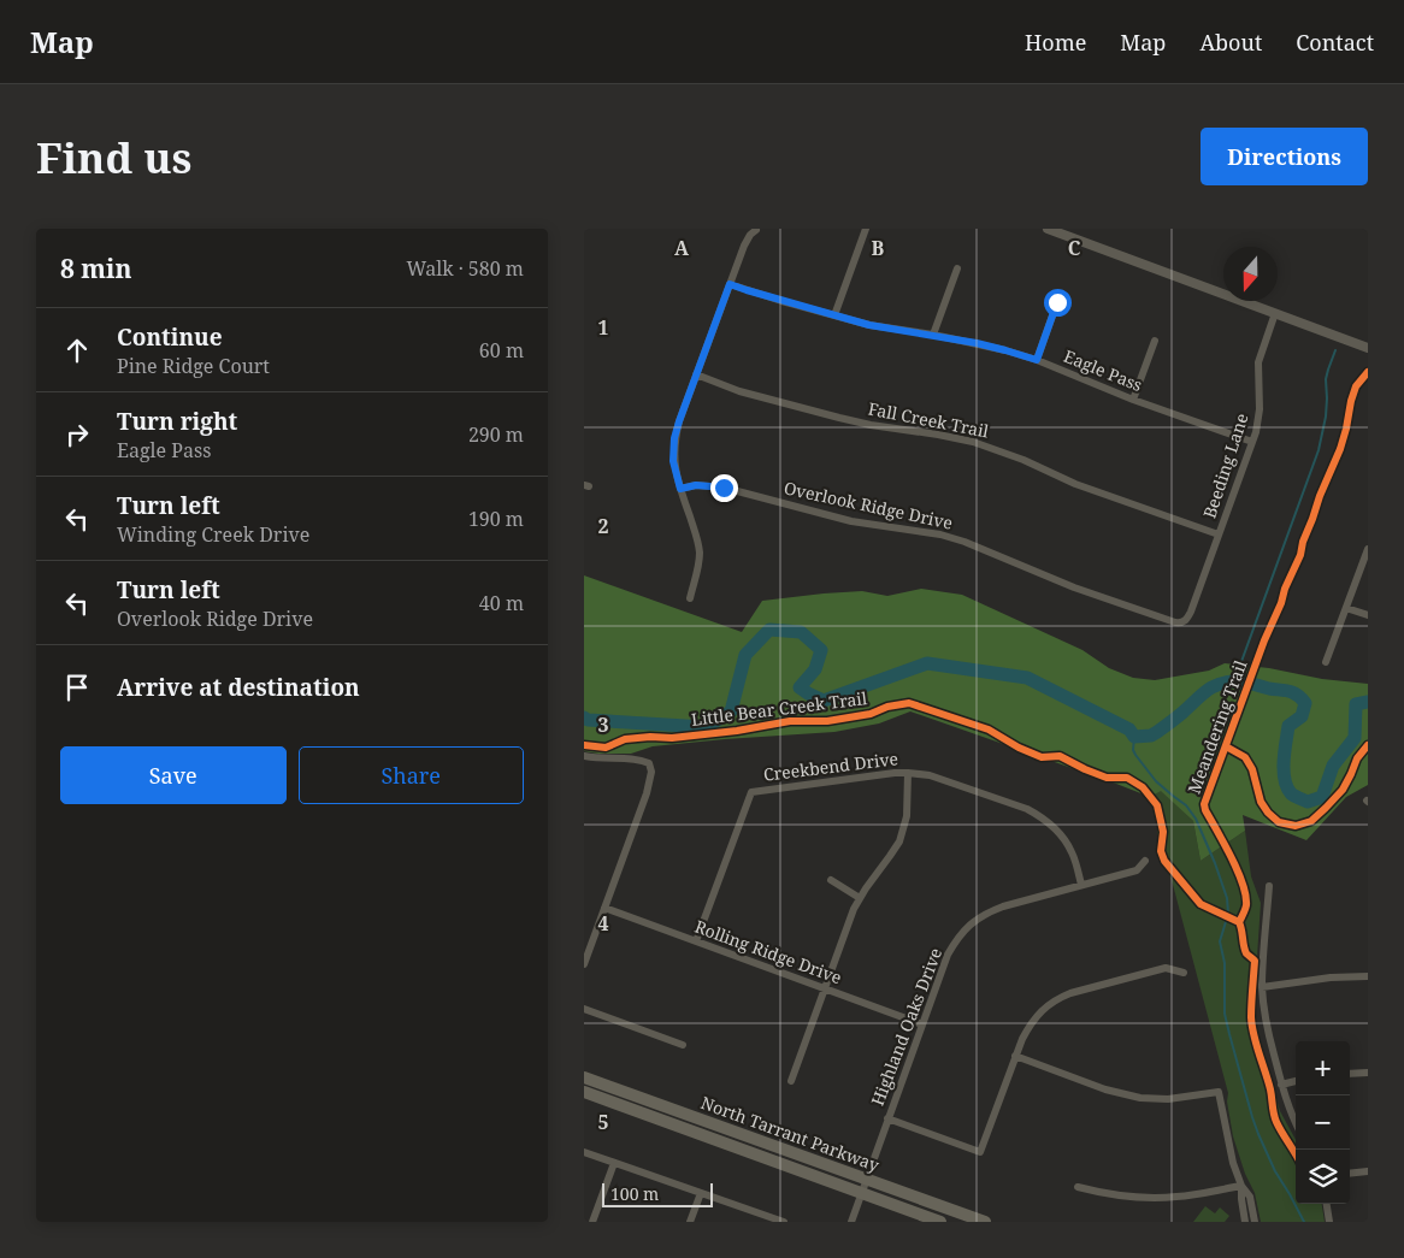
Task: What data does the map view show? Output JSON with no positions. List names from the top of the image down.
{
  "streets": {
    "main road": ["North Tarrant Parkway"],
    "street": [
      "Eagle Pass",
      "Fall Creek Trail",
      "Beeding Lane",
      "Overlook Ridge Drive",
      "Creekbend Drive",
      "Rolling Ridge Drive",
      "Highland Oaks Drive"
    ],
    "cycle path": ["Little Bear Creek Trail", "Meandering Trail"]
  },
  "crossings": [
    ["Eagle Pass", "Beeding Lane"],
    ["Fall Creek Trail", "Beeding Lane"],
    ["Beeding Lane", "Overlook Ridge Drive"],
    ["Creekbend Drive", "Rolling Ridge Drive"],
    ["Creekbend Drive", "Highland Oaks Drive"],
    ["Rolling Ridge Drive", "Highland Oaks Drive"],
    ["Highland Oaks Drive", "North Tarrant Parkway"]
  ],
  "scale_bar": "100 m",
  "north": "bottom",
  "page": {
    "header": "Map",
    "nav": [
      "Home",
      "Map",
      "About",
      "Contact"
    ],
    "buttons": [
      "Directions",
      ["Save", "Share"]
    ],
    "title": "Find us",
    "heading": ["8 min", "Walk · 580 m"],
    "list": [
      ["Continue", "Pine Ridge Court", "60 m"],
      ["Turn right", "Eagle Pass", "290 m"],
      ["Turn left", "Winding Creek Drive", "190 m"],
      ["Turn left", "Overlook Ridge Drive", "40 m"],
      "Arrive at destination"
    ],
    "map_buttons": ["+", "−"],
    "scale": "100 m"
  },
  "grid": {
    "columns": ["A", "B", "C"],
    "rows": [
      "1",
      "2",
      "3",
      "4",
      "5"
    ]
  }
}
